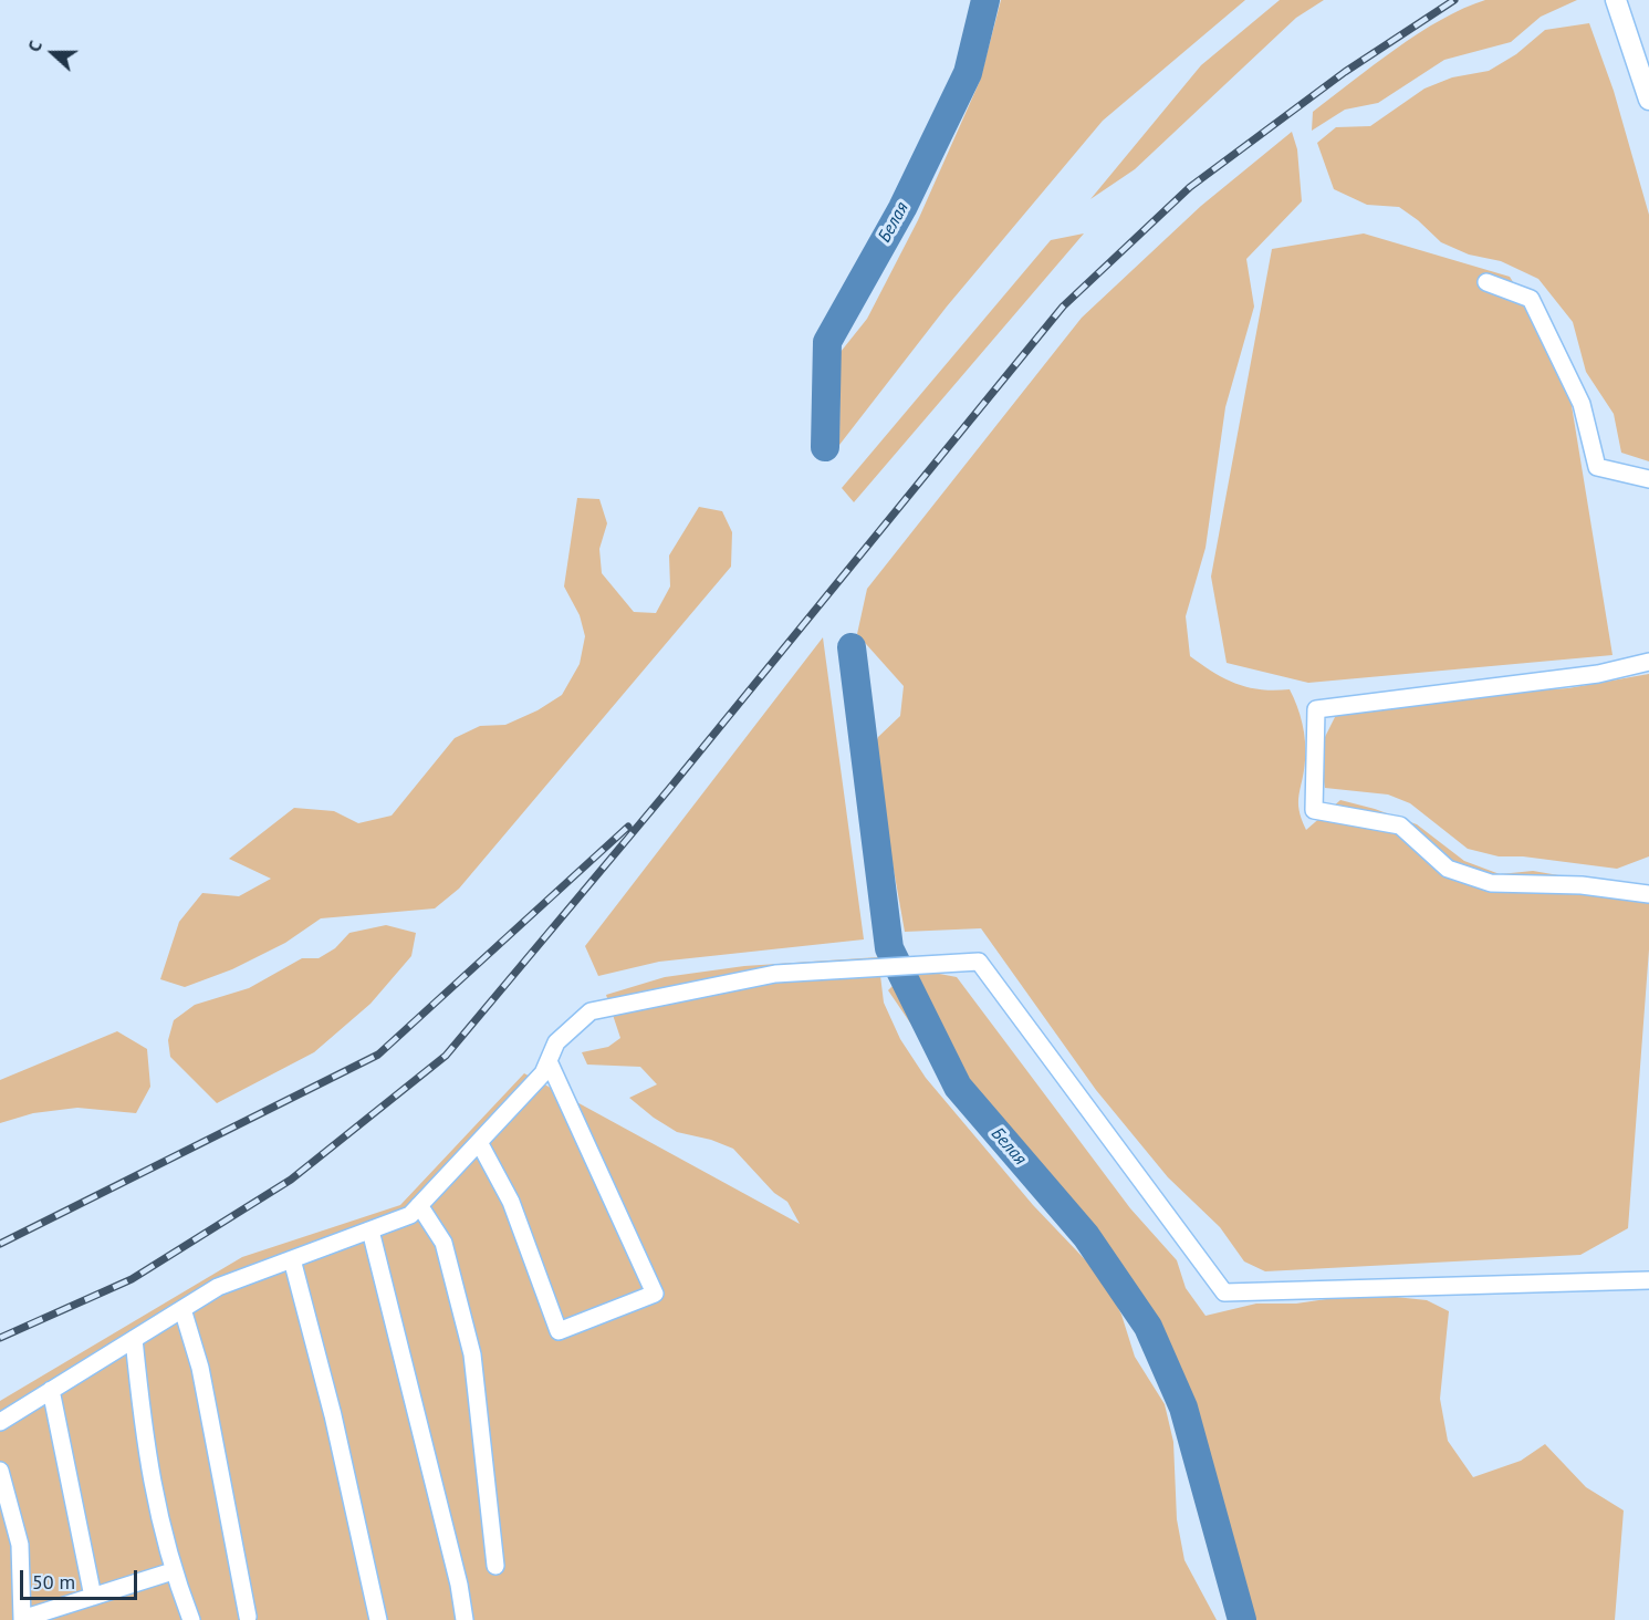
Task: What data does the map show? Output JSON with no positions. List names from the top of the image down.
{
  "water": ["Белая"],
  "scale_bar": "50 m",
  "north": "left"
}
